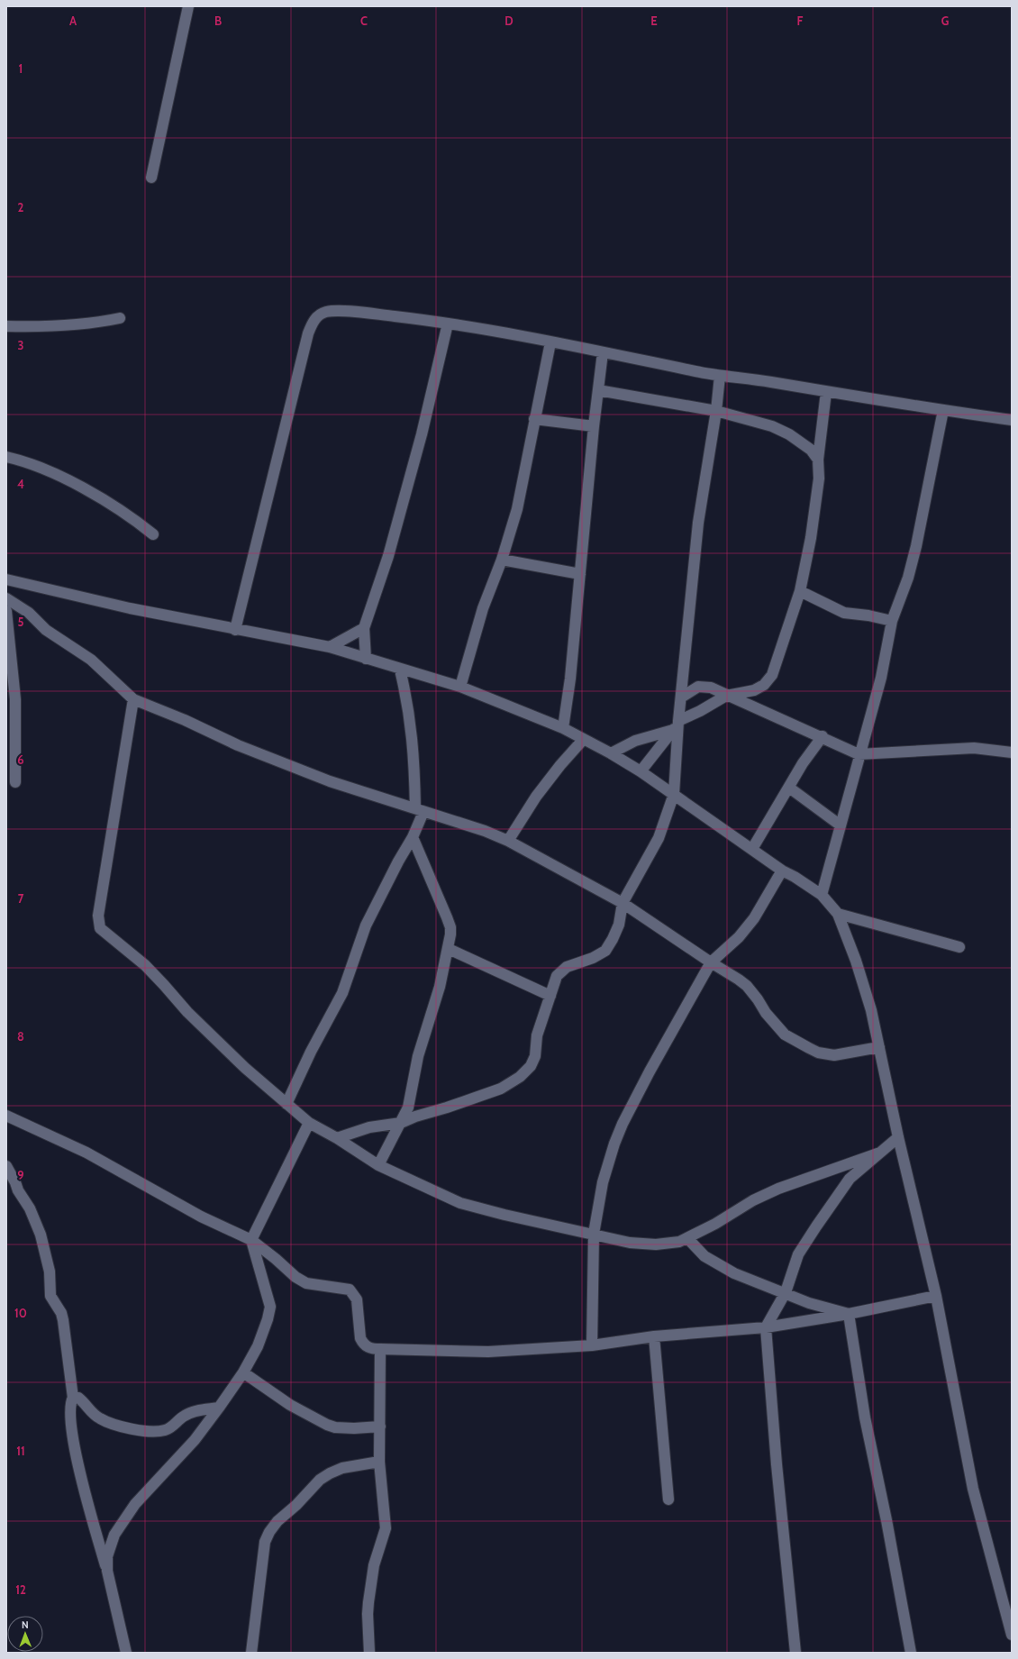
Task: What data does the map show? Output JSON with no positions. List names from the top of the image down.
{
  "north": "top",
  "grid": {
    "columns": [
      "A",
      "B",
      "C",
      "D",
      "E",
      "F",
      "G"
    ],
    "rows": [
      "1",
      "2",
      "3",
      "4",
      "5",
      "6",
      "7",
      "8",
      "9",
      "10",
      "11",
      "12"
    ]
  }
}
